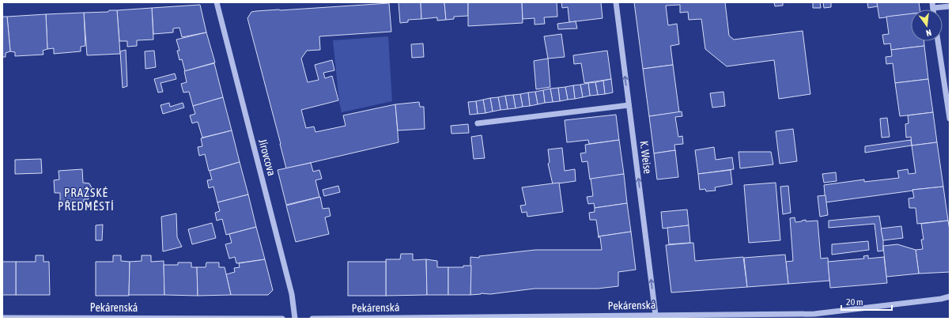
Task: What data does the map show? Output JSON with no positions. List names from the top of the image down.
{
  "streets": {
    "street": ["Jírovcova", "K. Weise", "Pekárenská"]
  },
  "crossings": [
    ["K. Weise", "Pekárenská"]
  ],
  "one_way": ["K. Weise"],
  "districts": ["PRAŽSKÉ PŘEDMĚSTÍ"],
  "scale_bar": "20 m",
  "north": "bottom"
}
